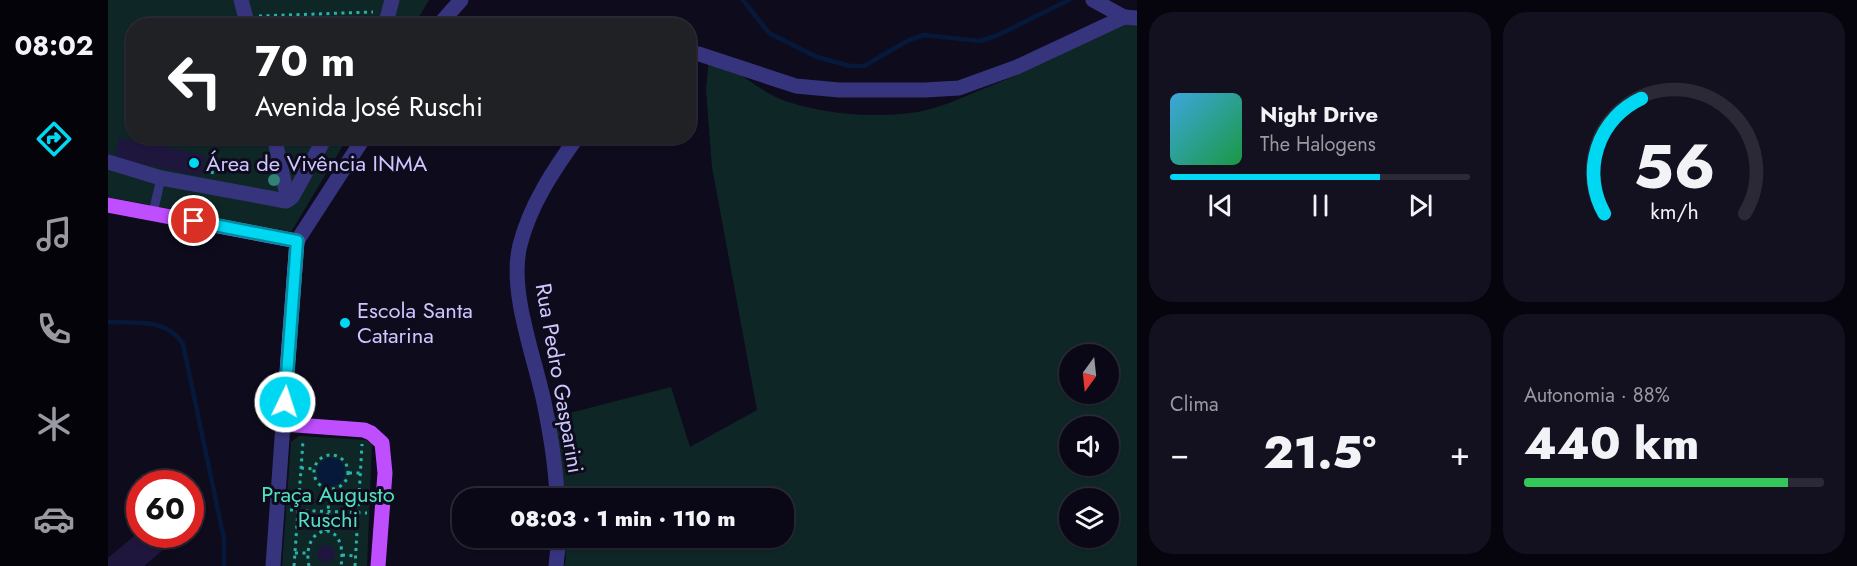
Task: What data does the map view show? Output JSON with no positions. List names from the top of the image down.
{
  "streets": {
    "street": ["Rua Pedro Gasparini"]
  },
  "parks": ["Praça Augusto Ruschi"],
  "places": ["Área de Vivência INMA", "Escola Santa Catarina"],
  "north": "bottom",
  "page": {
    "tabs": "08:02",
    "turn": ["70 m", "Avenida José Ruschi"],
    "song": ["Night Drive", "The Halogens"],
    "tile": [
      "Clima",
      ["Autonomia · 88%", "440 km"]
    ],
    "heat": ["−", "21.5°", "+"],
    "limit": "60",
    "trip": "08:03 · 1 min · 110 m",
    "gauge": ["56", "km/h"]
  }
}
